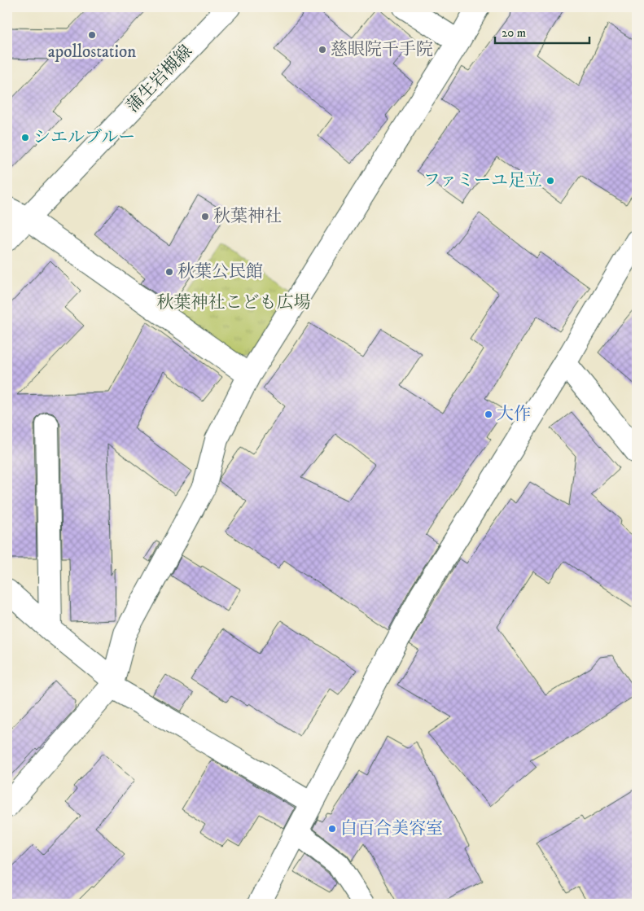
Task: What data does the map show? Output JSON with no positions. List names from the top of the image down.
{
  "streets": {
    "street": ["蒲生岩槻線"]
  },
  "parks": ["秋葉神社こども広場"],
  "places": [
    "apollostation",
    "慈眼院千手院",
    "シエルブルー",
    "ファミーユ足立",
    "秋葉神社",
    "秋葉公民館",
    "大作",
    "白百合美容室"
  ],
  "scale_bar": "20 m"
}
